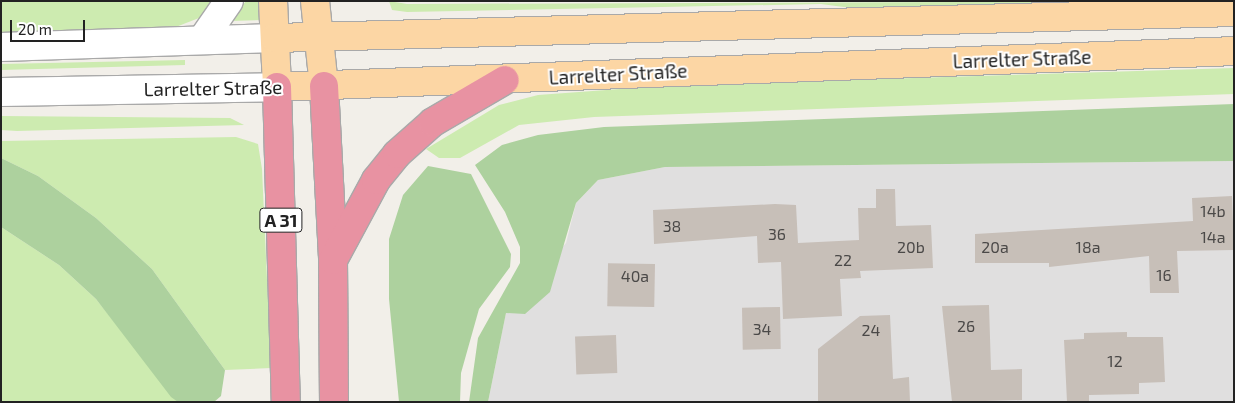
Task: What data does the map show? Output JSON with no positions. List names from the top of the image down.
{
  "streets": {
    "highway": ["A 31"],
    "main road": ["Larrelter Straße"]
  },
  "crossings": [
    ["Larrelter Straße", "A 31"]
  ],
  "house_numbers": [
    "14b",
    "38",
    "36",
    "14a",
    "20b",
    "20a",
    "18a",
    "22",
    "16",
    "40a",
    "26",
    "34",
    "24",
    "12"
  ],
  "scale_bar": "20 m"
}
